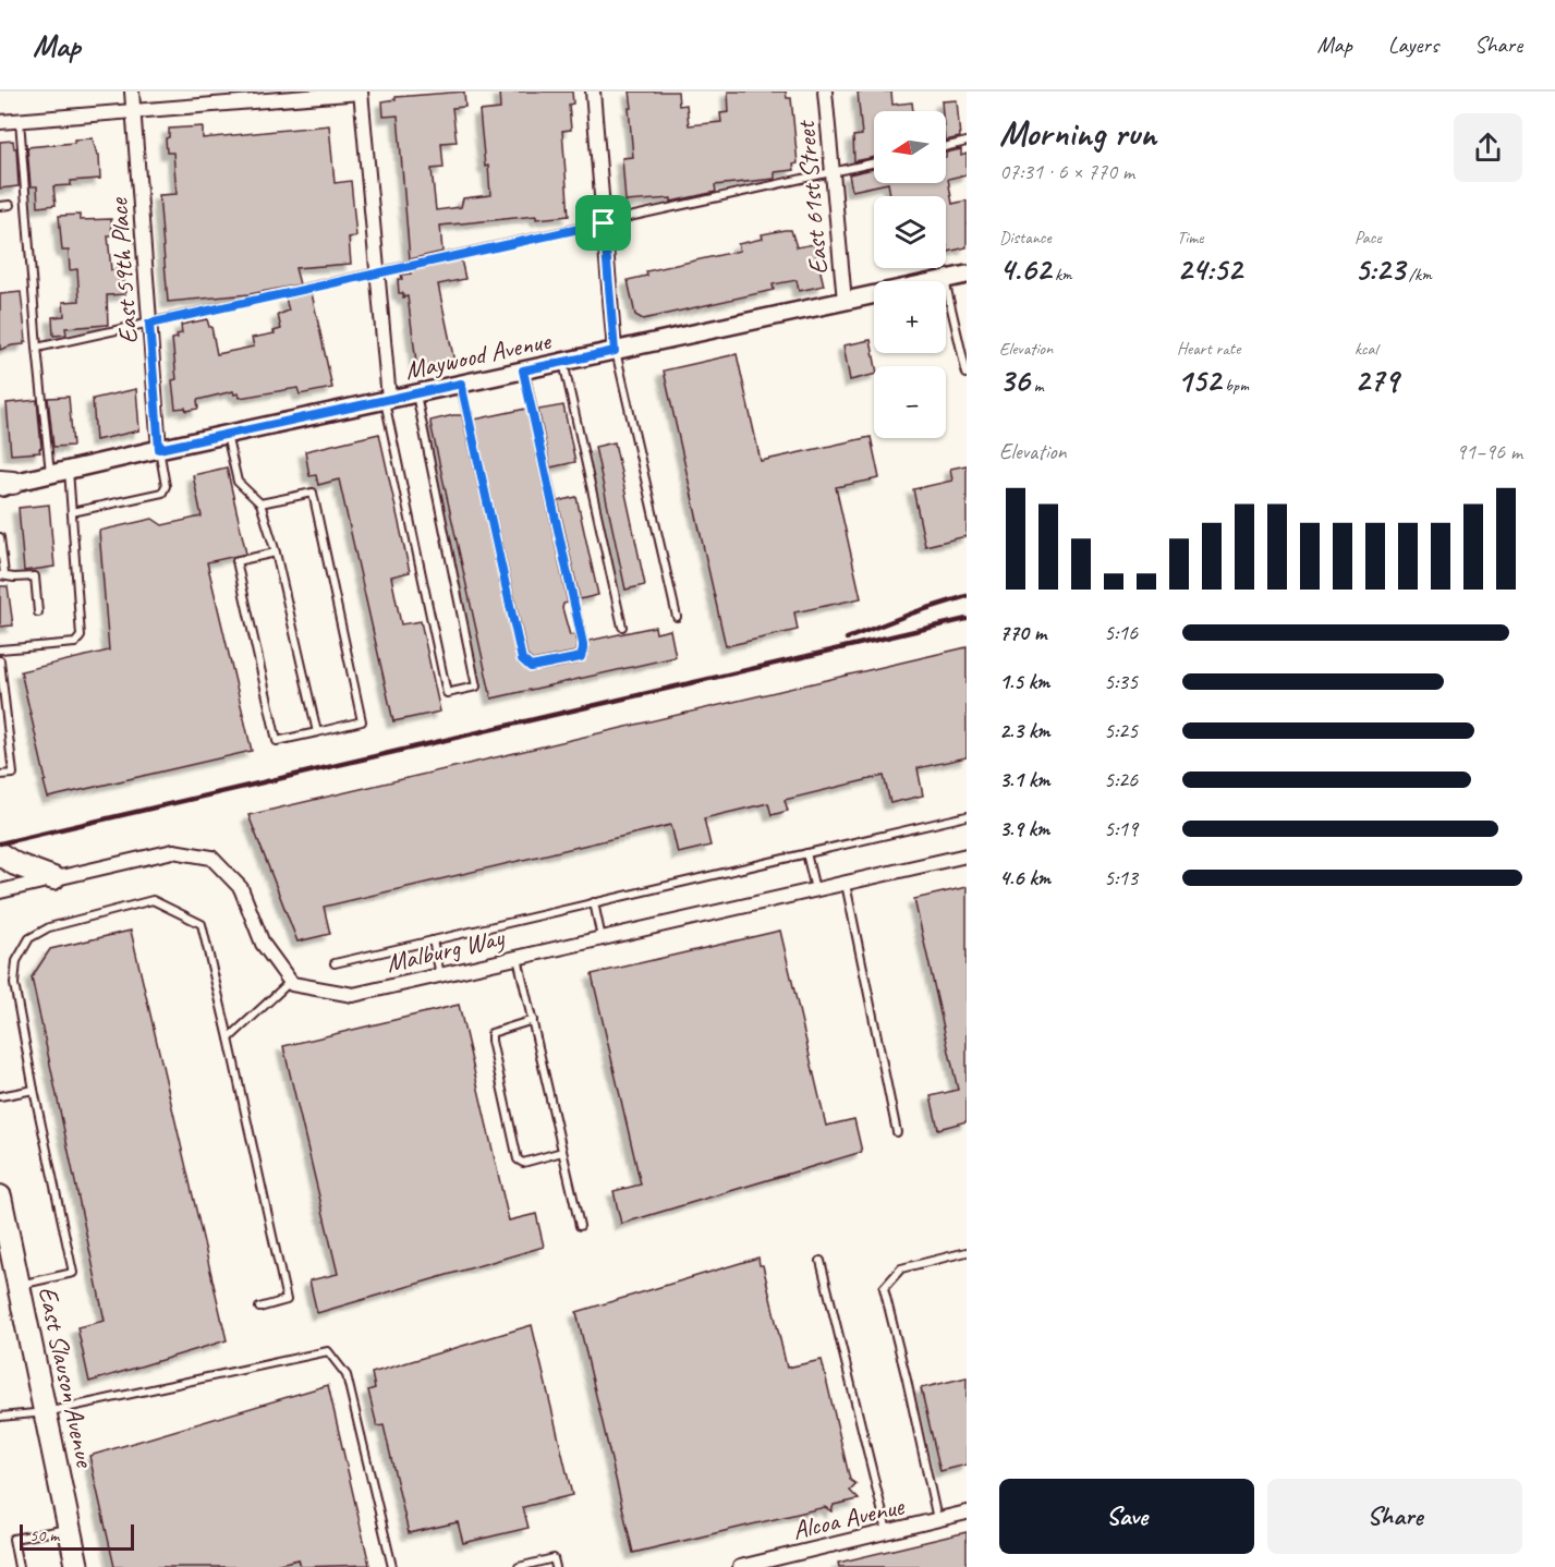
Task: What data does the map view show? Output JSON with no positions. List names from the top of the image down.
{
  "streets": {
    "main road": ["East Slauson Avenue"],
    "street": [
      "East 61st Street",
      "East 59th Place",
      "Maywood Avenue",
      "Malburg Way",
      "Alcoa Avenue"
    ]
  },
  "crossings": [
    ["East 61st Street", "Maywood Avenue"],
    ["East 59th Place", "Maywood Avenue"]
  ],
  "scale_bar": "50 m",
  "north": "left",
  "page": {
    "header": "Map",
    "nav": ["Map", "Layers", "Share"],
    "heading": ["Morning run", "07:31 · 6 × 770 m"],
    "map_buttons": ["+", "−"],
    "stats": [
      ["Distance", "4.62 km"],
      ["Time", "24:52"],
      ["Pace", "5:23 /km"],
      ["Elevation", "36 m"],
      ["Heart rate", "152 bpm"],
      ["kcal", "279"]
    ],
    "chart": ["Elevation", "91–96 m"],
    "list": [
      {
        "name": "770 m",
        "note": "5:16"
      },
      {
        "name": "1.5 km",
        "note": "5:35"
      },
      {
        "name": "2.3 km",
        "note": "5:25"
      },
      {
        "name": "3.1 km",
        "note": "5:26"
      },
      {
        "name": "3.9 km",
        "note": "5:19"
      },
      {
        "name": "4.6 km",
        "note": "5:13"
      }
    ],
    "buttons": ["Save", "Share"],
    "scale": "50 m"
  }
}
